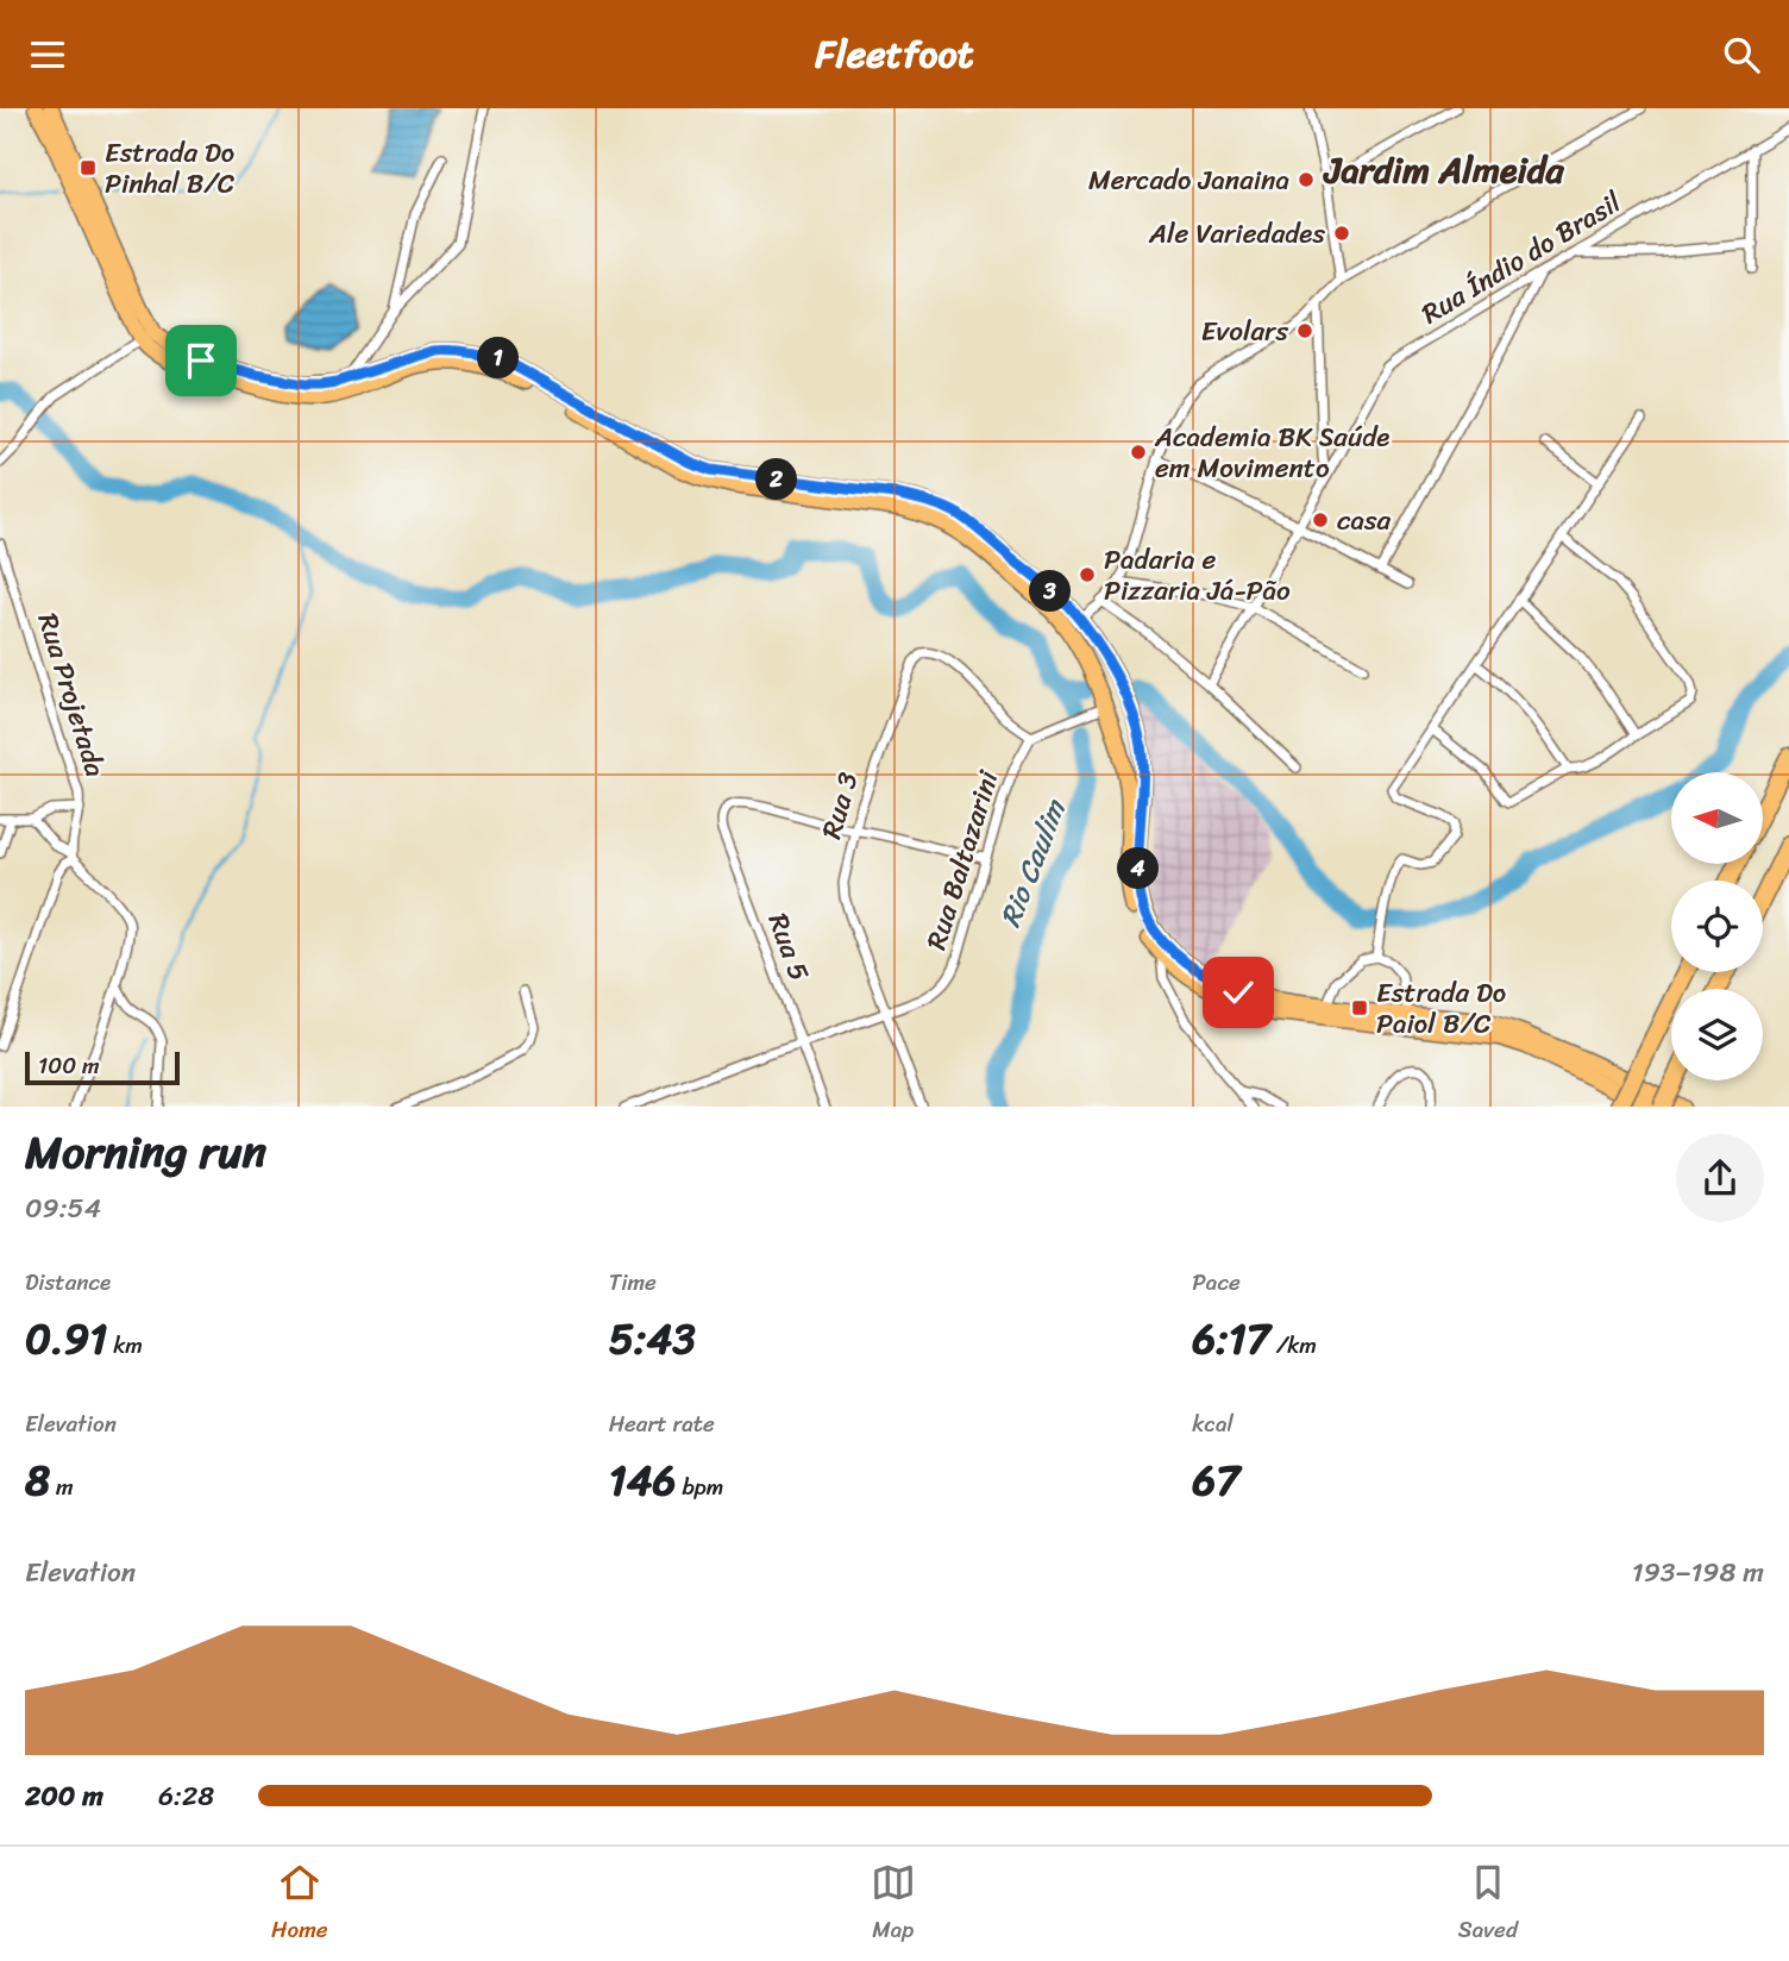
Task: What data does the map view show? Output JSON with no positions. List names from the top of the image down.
{
  "streets": {
    "street": [
      "Rua Índio do Brasil",
      "Rua Projetada",
      "Rua 3",
      "Rua Baltazarini",
      "Rua 5"
    ]
  },
  "crossings": [
    ["Rua 3", "Rua Baltazarini"],
    ["Rua 3", "Rua 5"],
    ["Rua Baltazarini", "Rua 5"]
  ],
  "districts": ["Jardim Almeida"],
  "water": ["Rio Caulim"],
  "places": {
    "transit": ["Estrada Do Pinhal B/C", "Estrada Do Paiol B/C"],
    "other": [
      "Mercado Janaina",
      "Ale Variedades",
      "Evolars",
      "Academia BK Saúde em Movimento",
      "casa",
      "Padaria e Pizzaria Já-Pão"
    ]
  },
  "scale_bar": "100 m",
  "north": "left",
  "page": {
    "header": "Fleetfoot",
    "pins": [
      "1",
      "2",
      "3",
      "4"
    ],
    "scale": "100 m",
    "heading": ["Morning run", "09:54"],
    "stats": [
      ["Distance", "0.91 km"],
      ["Time", "5:43"],
      ["Pace", "6:17 /km"],
      ["Elevation", "8 m"],
      ["Heart rate", "146 bpm"],
      ["kcal", "67"]
    ],
    "chart": ["Elevation", "193–198 m"],
    "list": [
      {
        "name": "200 m",
        "note": "6:28"
      }
    ],
    "tabs": ["Home", "Map", "Saved"]
  }
}
